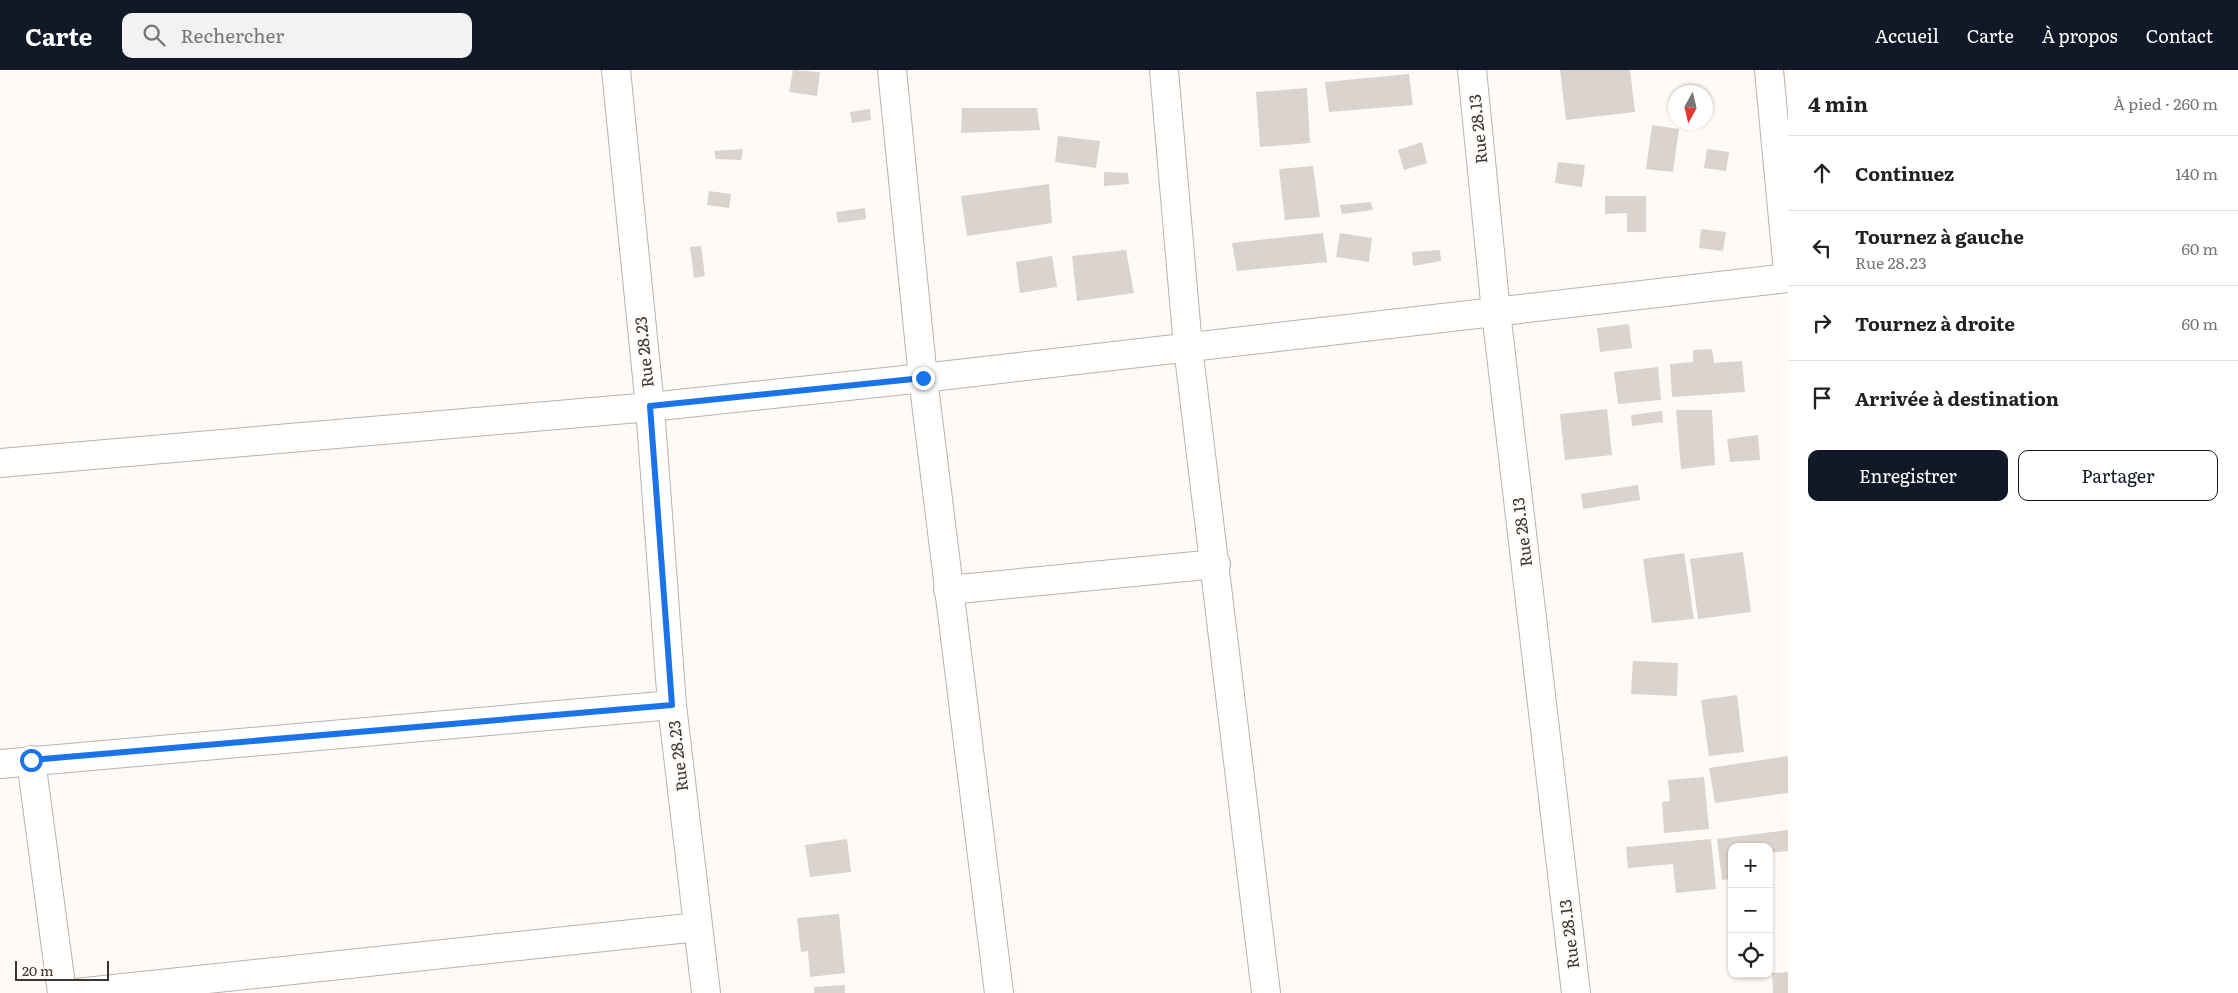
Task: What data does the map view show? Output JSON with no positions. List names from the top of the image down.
{
  "streets": {
    "street": ["Rue 28.13", "Rue 28.23"]
  },
  "scale_bar": "20 m",
  "north": "bottom",
  "page": {
    "header": "Carte",
    "search": "Rechercher",
    "nav": [
      "Accueil",
      "Carte",
      "À propos",
      "Contact"
    ],
    "heading": ["4 min", "À pied · 260 m"],
    "list": [
      ["Continuez", "140 m"],
      ["Tournez à gauche", "Rue 28.23", "60 m"],
      ["Tournez à droite", "60 m"],
      "Arrivée à destination"
    ],
    "buttons": ["Enregistrer", "Partager"],
    "map_buttons": ["+", "−"],
    "scale": "20 m"
  }
}
